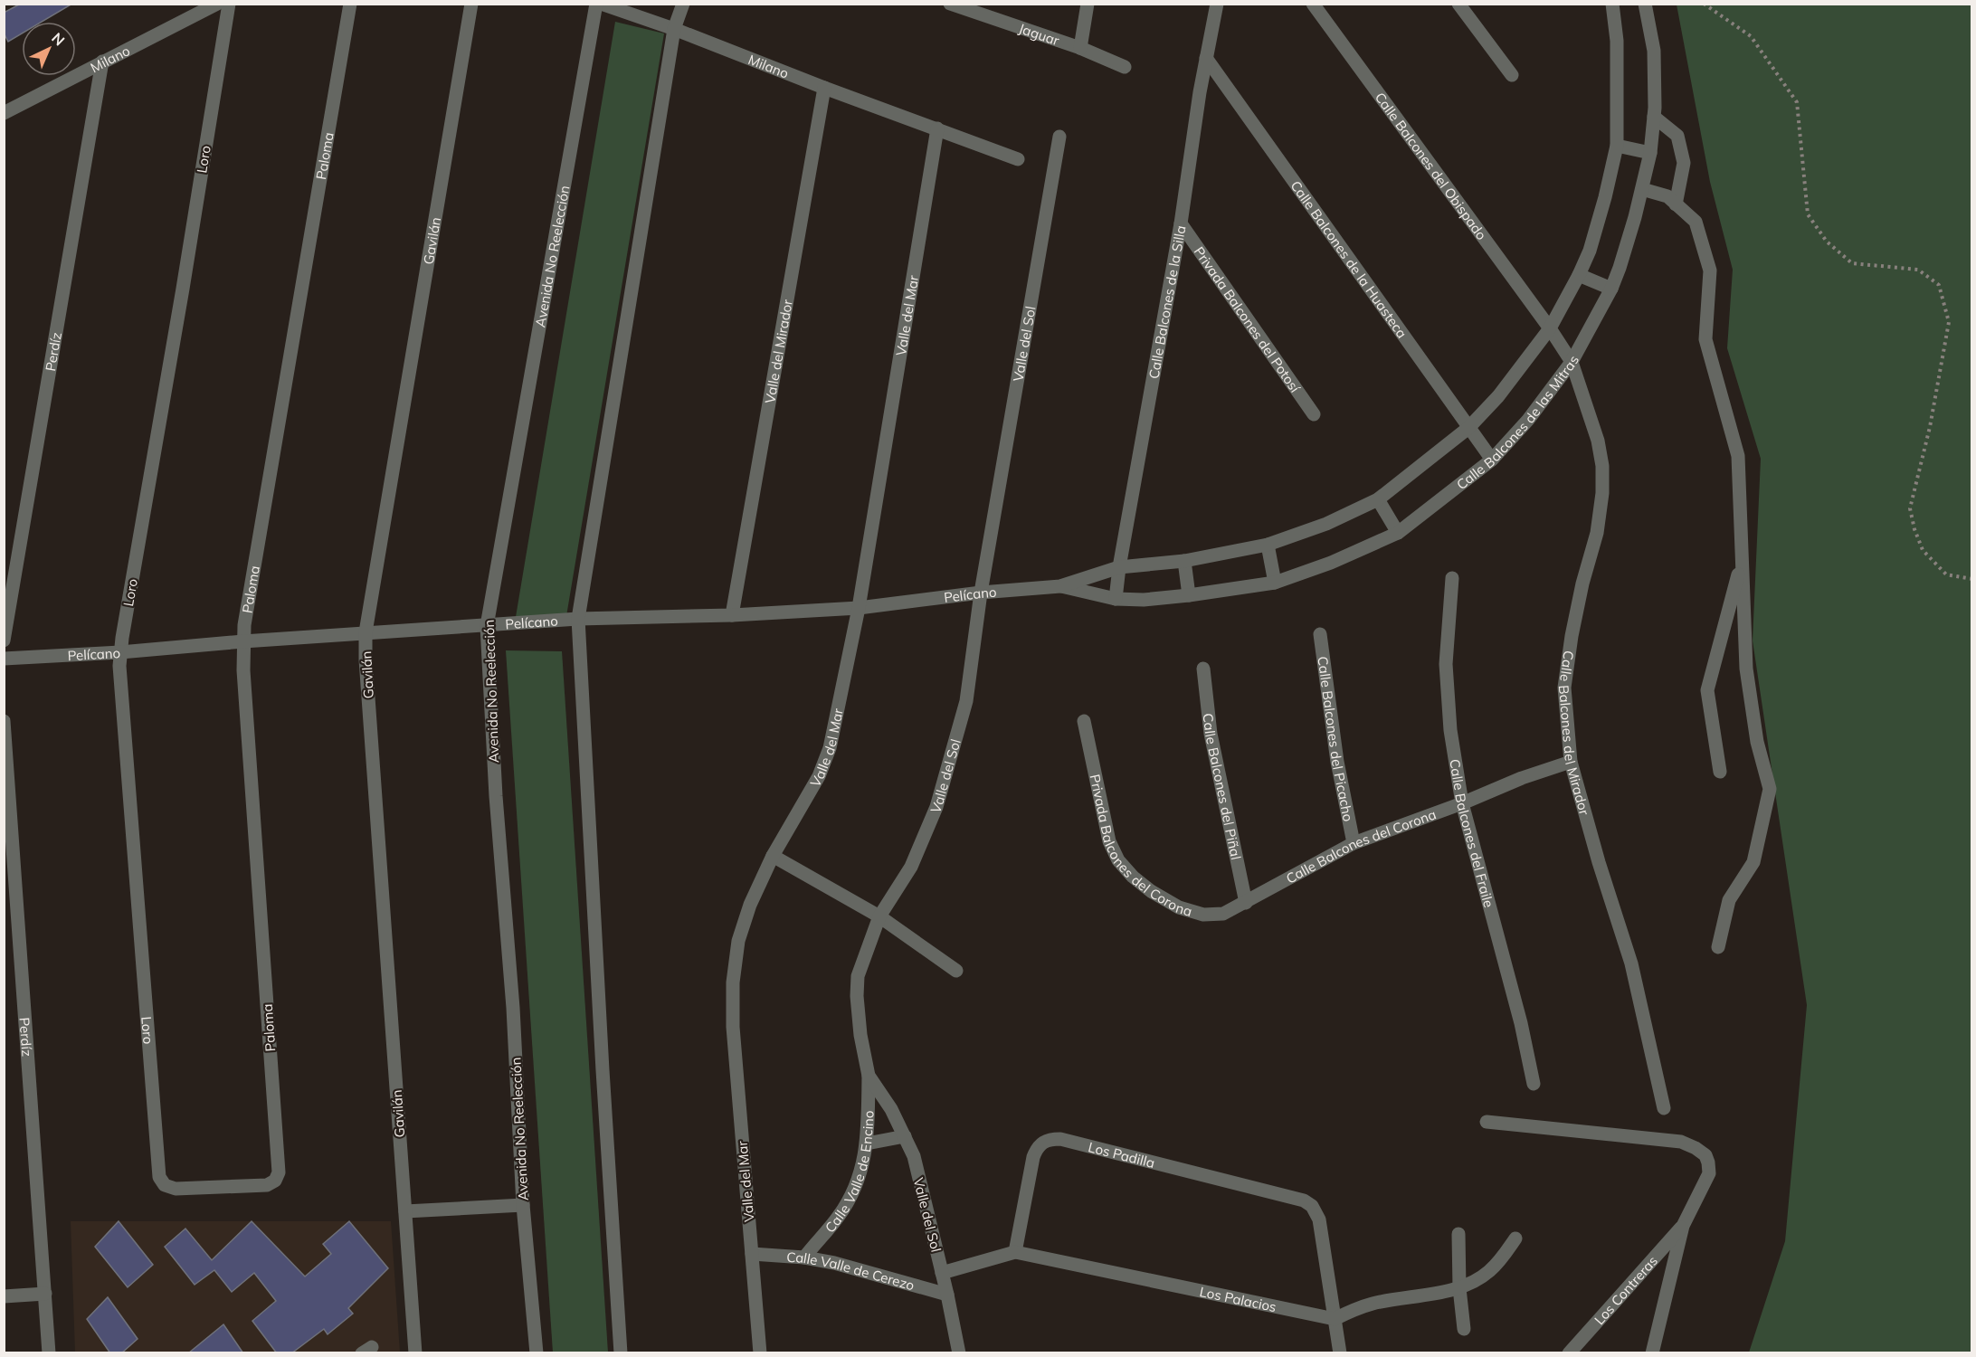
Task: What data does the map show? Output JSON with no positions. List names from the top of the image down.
{
  "streets": {
    "street": [
      "Jaguar",
      "Milano",
      "Paloma",
      "Loro",
      "Calle Balcones del Obispado",
      "Gavilán",
      "Avenida No Reelección",
      "Calle Balcones de la Huasteca",
      "Calle Balcones de la Silla",
      "Valle del Mar",
      "Privada Balcones del Potosí",
      "Valle del Sol",
      "Perdíz",
      "Valle del Mirador",
      "Calle Balcones de las Mitras",
      "Pelícano",
      "Calle Balcones del Mirador",
      "Calle Balcones del Picacho",
      "Calle Balcones del Piñal",
      "Calle Balcones del Fraile",
      "Privada Balcones del Corona",
      "Calle Balcones del Corona",
      "Los Padilla",
      "Calle Valle de Encino",
      "Calle Valle de Cerezo",
      "Los Contreras",
      "Los Palacios"
    ]
  },
  "crossings": [
    ["Milano", "Valle del Mar"],
    ["Milano", "Perdíz"],
    ["Milano", "Valle del Mirador"],
    ["Paloma", "Loro"],
    ["Paloma", "Pelícano"],
    ["Loro", "Pelícano"],
    ["Calle Balcones del Obispado", "Calle Balcones de las Mitras"],
    ["Calle Balcones del Obispado", "Calle Balcones del Mirador"],
    ["Gavilán", "Pelícano"],
    ["Avenida No Reelección", "Pelícano"],
    ["Calle Balcones de la Huasteca", "Calle Balcones de la Silla"],
    ["Calle Balcones de la Huasteca", "Calle Balcones de las Mitras"],
    ["Calle Balcones de la Silla", "Privada Balcones del Potosí"],
    ["Calle Balcones de la Silla", "Calle Balcones de las Mitras"],
    ["Calle Balcones de la Silla", "Pelícano"],
    ["Valle del Mar", "Pelícano"],
    ["Valle del Mar", "Calle Valle de Cerezo"],
    ["Valle del Sol", "Pelícano"],
    ["Valle del Sol", "Calle Valle de Encino"],
    ["Valle del Sol", "Calle Valle de Cerezo"],
    ["Valle del Sol", "Los Palacios"],
    ["Valle del Mirador", "Pelícano"],
    ["Calle Balcones de las Mitras", "Pelícano"],
    ["Calle Balcones de las Mitras", "Calle Balcones del Mirador"],
    ["Calle Balcones del Mirador", "Calle Balcones del Corona"],
    ["Calle Balcones del Picacho", "Calle Balcones del Corona"],
    ["Calle Balcones del Piñal", "Privada Balcones del Corona"],
    ["Calle Balcones del Piñal", "Calle Balcones del Corona"],
    ["Calle Balcones del Fraile", "Calle Balcones del Corona"],
    ["Privada Balcones del Corona", "Calle Balcones del Corona"],
    ["Los Padilla", "Los Palacios"],
    ["Calle Valle de Encino", "Calle Valle de Cerezo"]
  ],
  "north": "top right"
}
